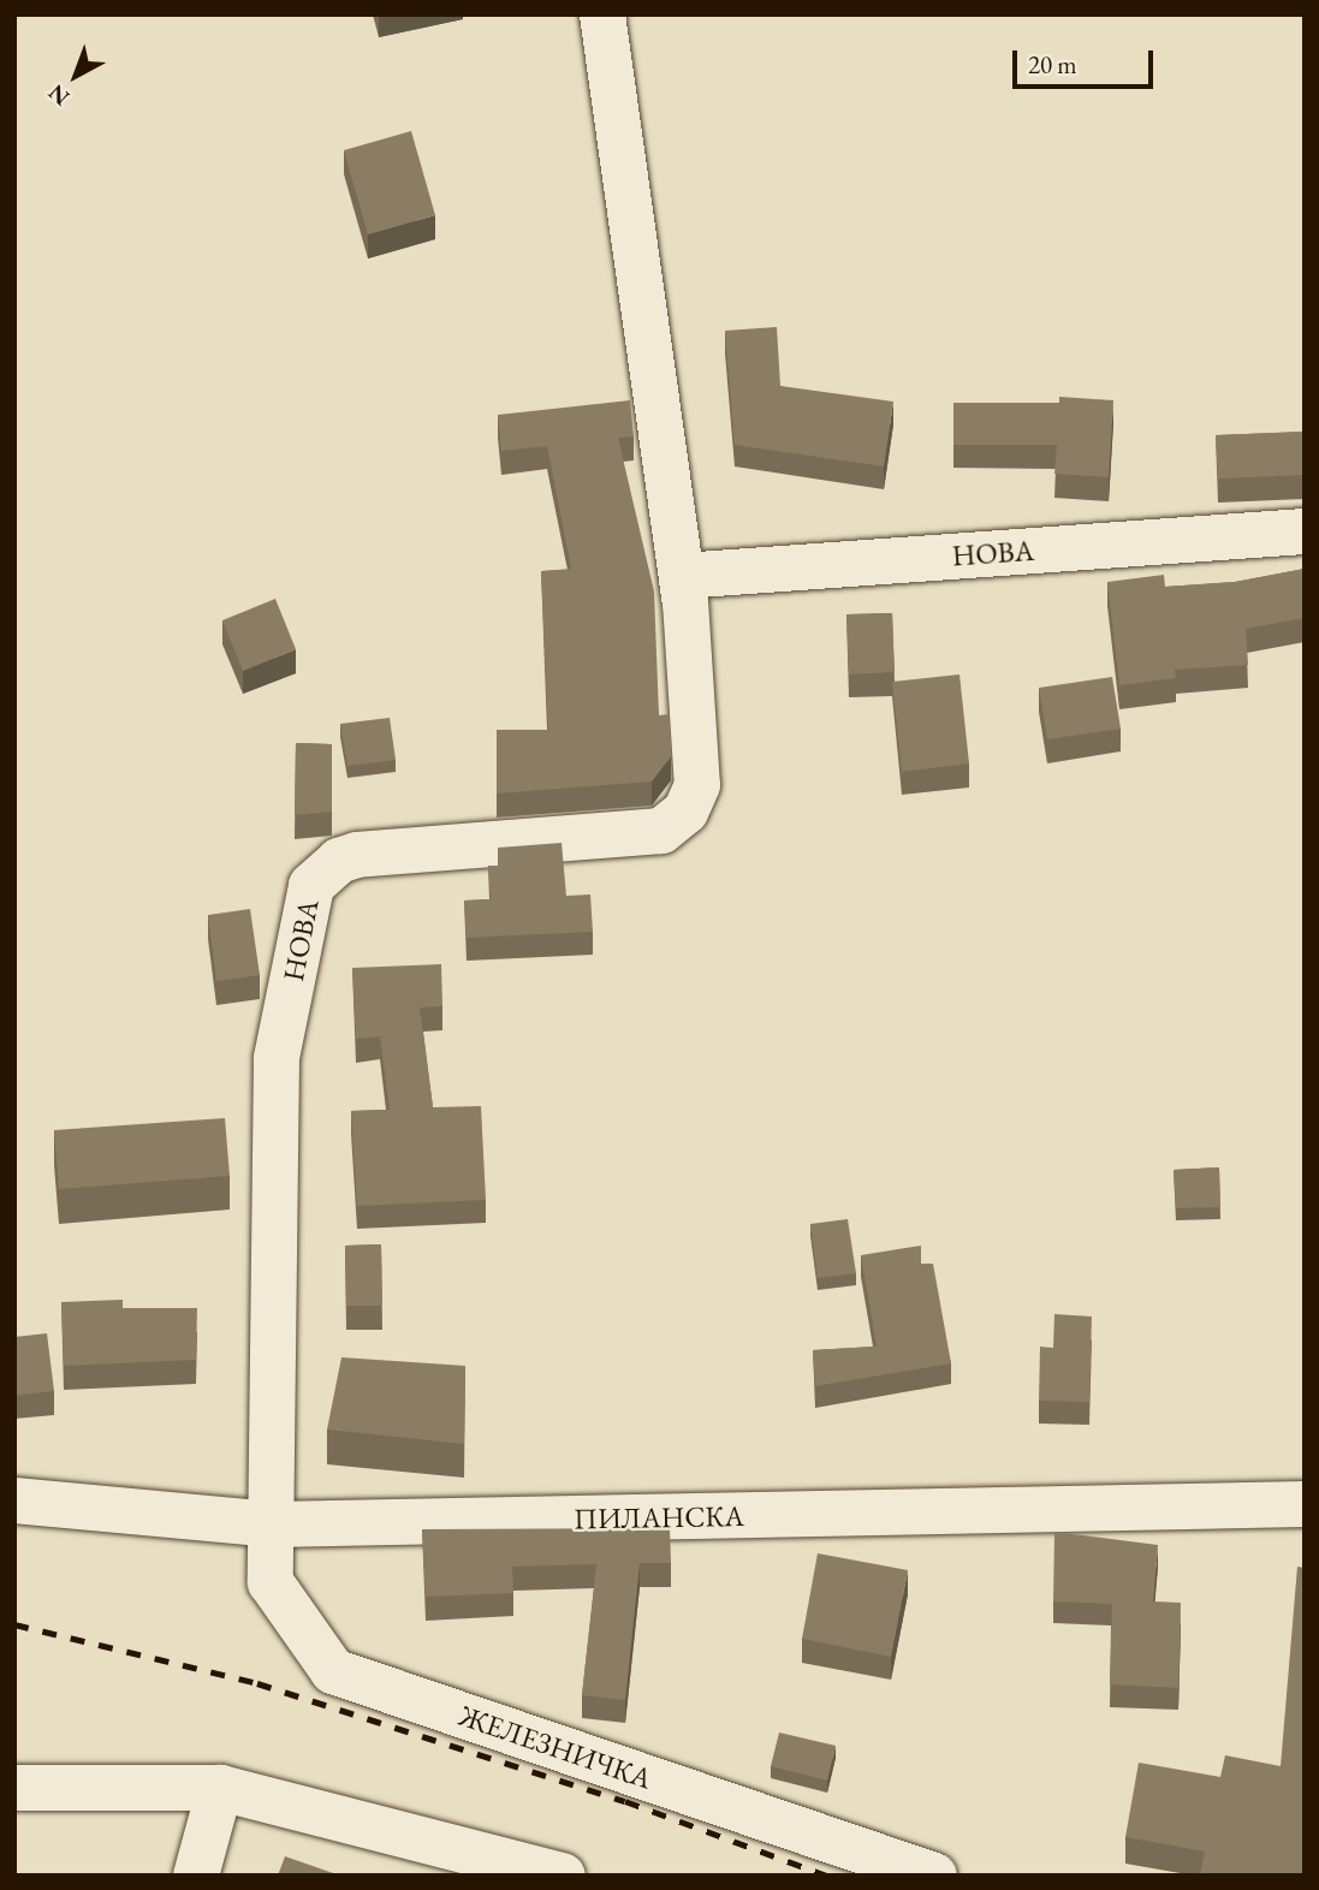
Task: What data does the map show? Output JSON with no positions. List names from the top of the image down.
{
  "streets": {
    "street": ["НОВА", "ПИЛАНСКА", "ЖЕЛЕЗНИЧКА"]
  },
  "crossings": [
    ["НОВА", "ПИЛАНСКА"],
    ["НОВА", "ЖЕЛЕЗНИЧКА"],
    ["ПИЛАНСКА", "ЖЕЛЕЗНИЧКА"]
  ],
  "scale_bar": "20 m",
  "north": "bottom left"
}
